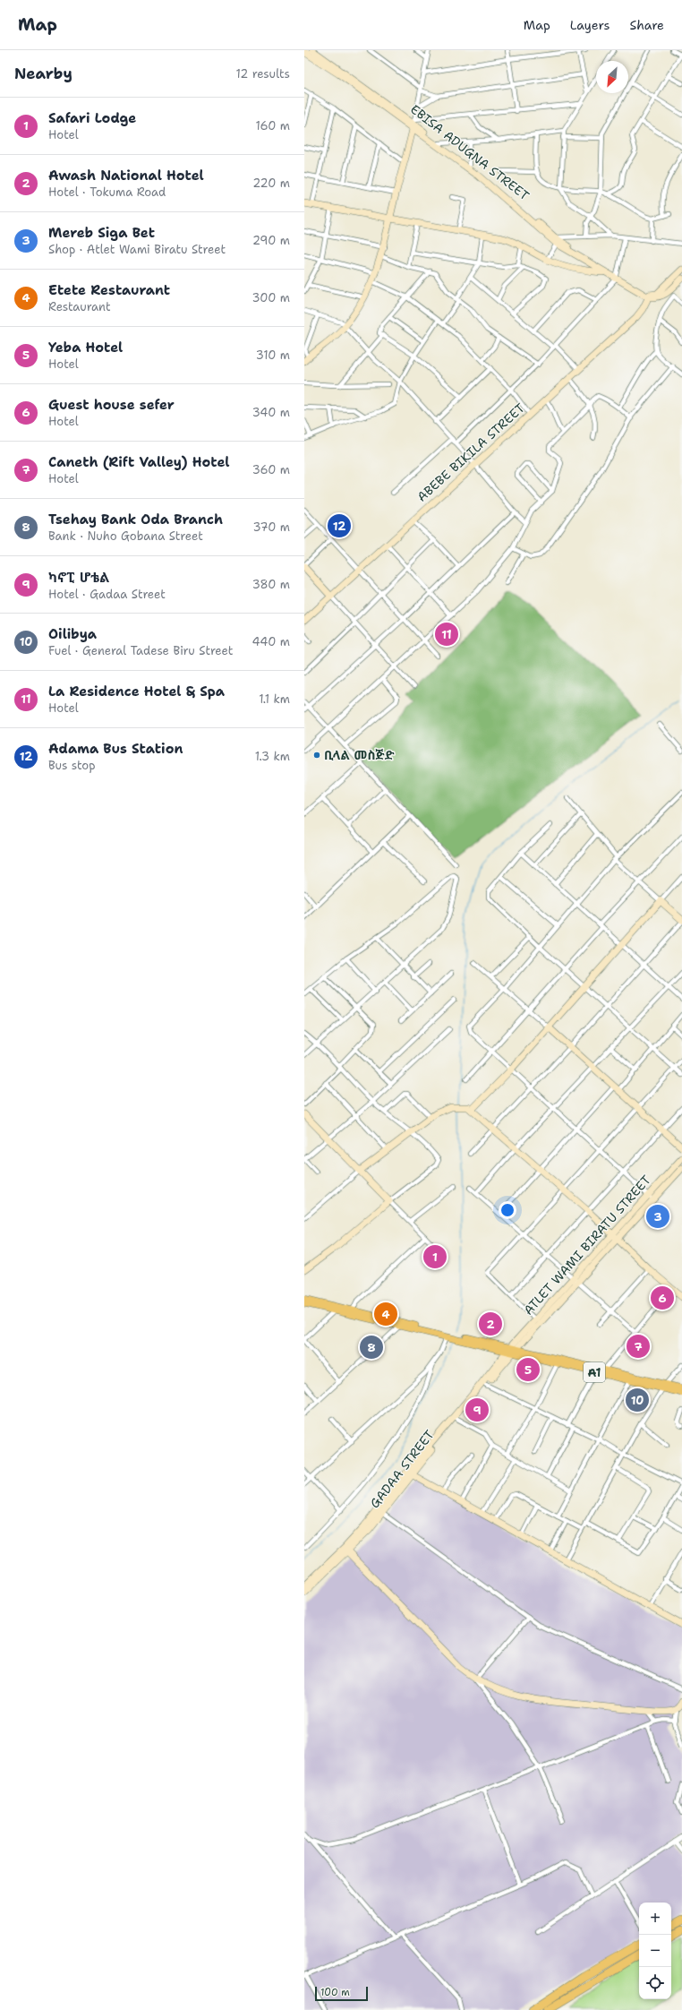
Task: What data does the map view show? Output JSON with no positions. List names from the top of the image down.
{
  "streets": {
    "main road": ["A1"],
    "street": [
      "EBISA ADUGNA STREET",
      "ABEBE BIKILA STREET",
      "ATLET WAMI BIRATU STREET",
      "GADAA STREET"
    ]
  },
  "crossings": [
    ["EBISA ADUGNA STREET", "ABEBE BIKILA STREET"],
    ["ATLET WAMI BIRATU STREET", "A1"],
    ["ATLET WAMI BIRATU STREET", "GADAA STREET"],
    ["A1", "GADAA STREET"]
  ],
  "places": ["ቢላል መስጅድ"],
  "scale_bar": "100 m",
  "north": "bottom left",
  "page": {
    "header": "Map",
    "nav": ["Map", "Layers", "Share"],
    "heading": ["Nearby", "12 results"],
    "list": [
      {
        "mark": "1",
        "name": "Safari Lodge",
        "note": "Hotel",
        "value": "160 m"
      },
      {
        "mark": "2",
        "name": "Awash National Hotel",
        "note": "Hotel · Tokuma Road",
        "value": "220 m"
      },
      {
        "mark": "3",
        "name": "Mereb Siga Bet",
        "note": "Shop · Atlet Wami Biratu Street",
        "value": "290 m"
      },
      {
        "mark": "4",
        "name": "Etete Restaurant",
        "note": "Restaurant",
        "value": "300 m"
      },
      {
        "mark": "5",
        "name": "Yeba Hotel",
        "note": "Hotel",
        "value": "310 m"
      },
      {
        "mark": "6",
        "name": "Guest house sefer",
        "note": "Hotel",
        "value": "340 m"
      },
      {
        "mark": "7",
        "name": "Caneth (Rift Valley) Hotel",
        "note": "Hotel",
        "value": "360 m"
      },
      {
        "mark": "8",
        "name": "Tsehay Bank Oda Branch",
        "note": "Bank · Nuho Gobana Street",
        "value": "370 m"
      },
      {
        "mark": "9",
        "name": "ካኖፒ ሆቴል",
        "note": "Hotel · Gadaa Street",
        "value": "380 m"
      },
      {
        "mark": "10",
        "name": "Oilibya",
        "note": "Fuel · General Tadese Biru Street",
        "value": "440 m"
      },
      {
        "mark": "11",
        "name": "La Residence Hotel & Spa",
        "note": "Hotel",
        "value": "1.1 km"
      },
      {
        "mark": "12",
        "name": "Adama Bus Station",
        "note": "Bus stop",
        "value": "1.3 km"
      }
    ],
    "pins": [
      "12",
      "11",
      "3",
      "1",
      "6",
      "4",
      "2",
      "7",
      "8",
      "5",
      "10",
      "9"
    ],
    "map_buttons": ["+", "−"],
    "scale": "100 m"
  }
}
